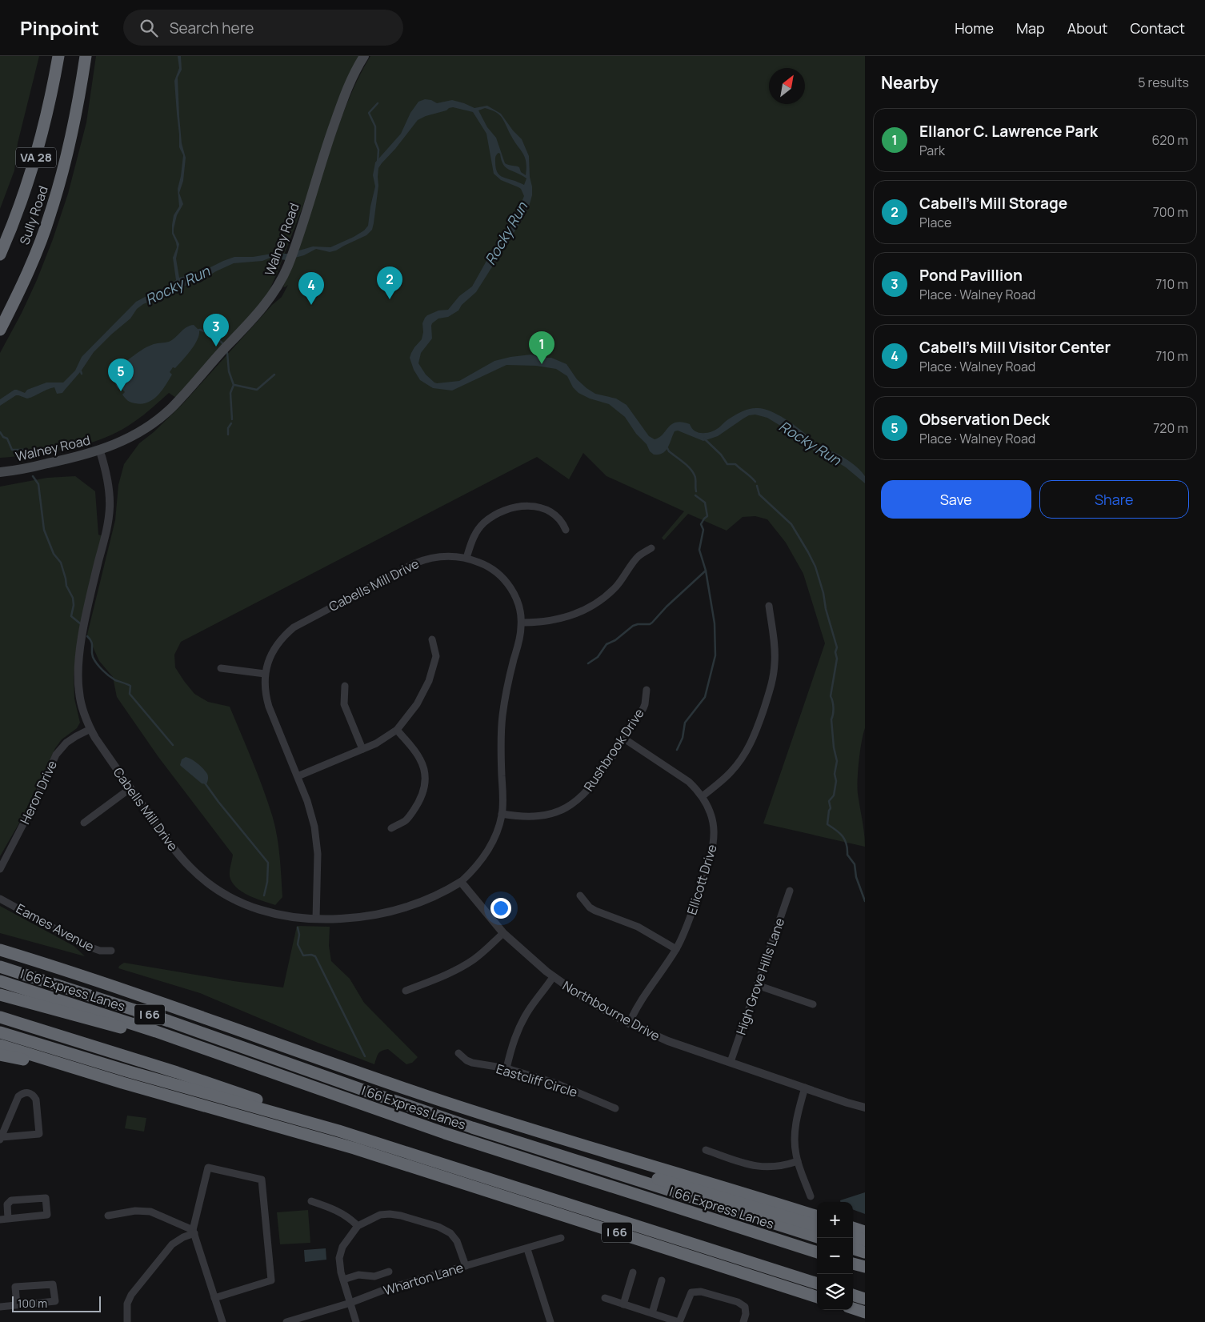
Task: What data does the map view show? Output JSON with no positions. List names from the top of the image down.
{
  "streets": {
    "highway": [
      "VA 28",
      "Sully Road",
      "I 66 Express Lanes",
      "I 66"
    ],
    "main road": ["Walney Road"],
    "street": [
      "Cabells Mill Drive",
      "Rushbrook Drive",
      "Heron Drive",
      "Ellicott Drive",
      "Eames Avenue",
      "High Grove Hills Lane",
      "Northbourne Drive",
      "Eastcliff Circle",
      "Wharton Lane"
    ]
  },
  "crossings": [
    ["Walney Road", "Cabells Mill Drive"],
    ["Cabells Mill Drive", "Rushbrook Drive"],
    ["Cabells Mill Drive", "Heron Drive"],
    ["Cabells Mill Drive", "Northbourne Drive"],
    ["Rushbrook Drive", "Ellicott Drive"],
    ["Ellicott Drive", "Northbourne Drive"],
    ["High Grove Hills Lane", "Northbourne Drive"]
  ],
  "water": ["Rocky Run"],
  "scale_bar": "100 m",
  "north": "top right",
  "page": {
    "header": "Pinpoint",
    "search": "Search here",
    "nav": [
      "Home",
      "Map",
      "About",
      "Contact"
    ],
    "heading": ["Nearby", "5 results"],
    "list": [
      {
        "mark": "1",
        "name": "Ellanor C. Lawrence Park",
        "note": "Park",
        "value": "620 m"
      },
      {
        "mark": "2",
        "name": "Cabell's Mill Storage",
        "note": "Place",
        "value": "700 m"
      },
      {
        "mark": "3",
        "name": "Pond Pavillion",
        "note": "Place · Walney Road",
        "value": "710 m"
      },
      {
        "mark": "4",
        "name": "Cabell's Mill Visitor Center",
        "note": "Place · Walney Road",
        "value": "710 m"
      },
      {
        "mark": "5",
        "name": "Observation Deck",
        "note": "Place · Walney Road",
        "value": "720 m"
      }
    ],
    "pins": [
      "2",
      "4",
      "3",
      "1",
      "5"
    ],
    "buttons": ["Save", "Share"],
    "map_buttons": ["+", "−"],
    "scale": "100 m"
  }
}
